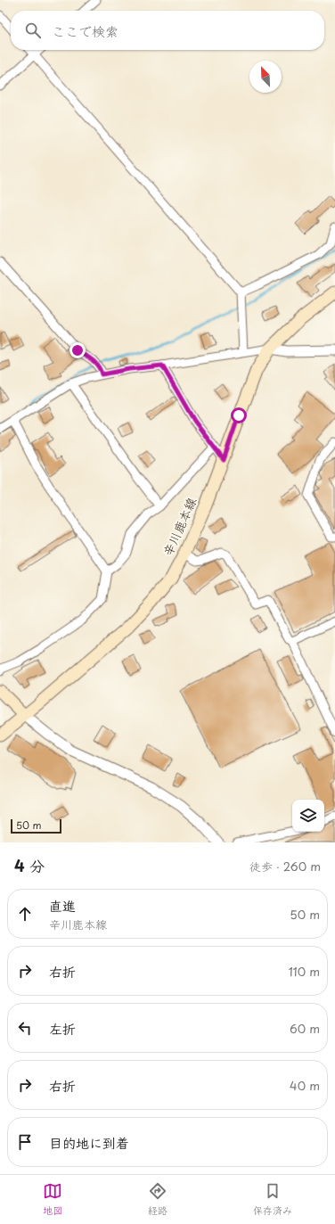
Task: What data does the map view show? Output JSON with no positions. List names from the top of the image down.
{
  "streets": {
    "main road": ["辛川鹿本線"]
  },
  "scale_bar": "50 m",
  "north": "top left",
  "page": {
    "search": "ここで検索",
    "scale": "50 m",
    "heading": ["4 分", "徒歩 · 260 m"],
    "list": [
      ["直進", "辛川鹿本線", "50 m"],
      ["右折", "110 m"],
      ["左折", "60 m"],
      ["右折", "40 m"],
      "目的地に到着"
    ],
    "nav": ["地図", "経路", "保存済み"]
  }
}
